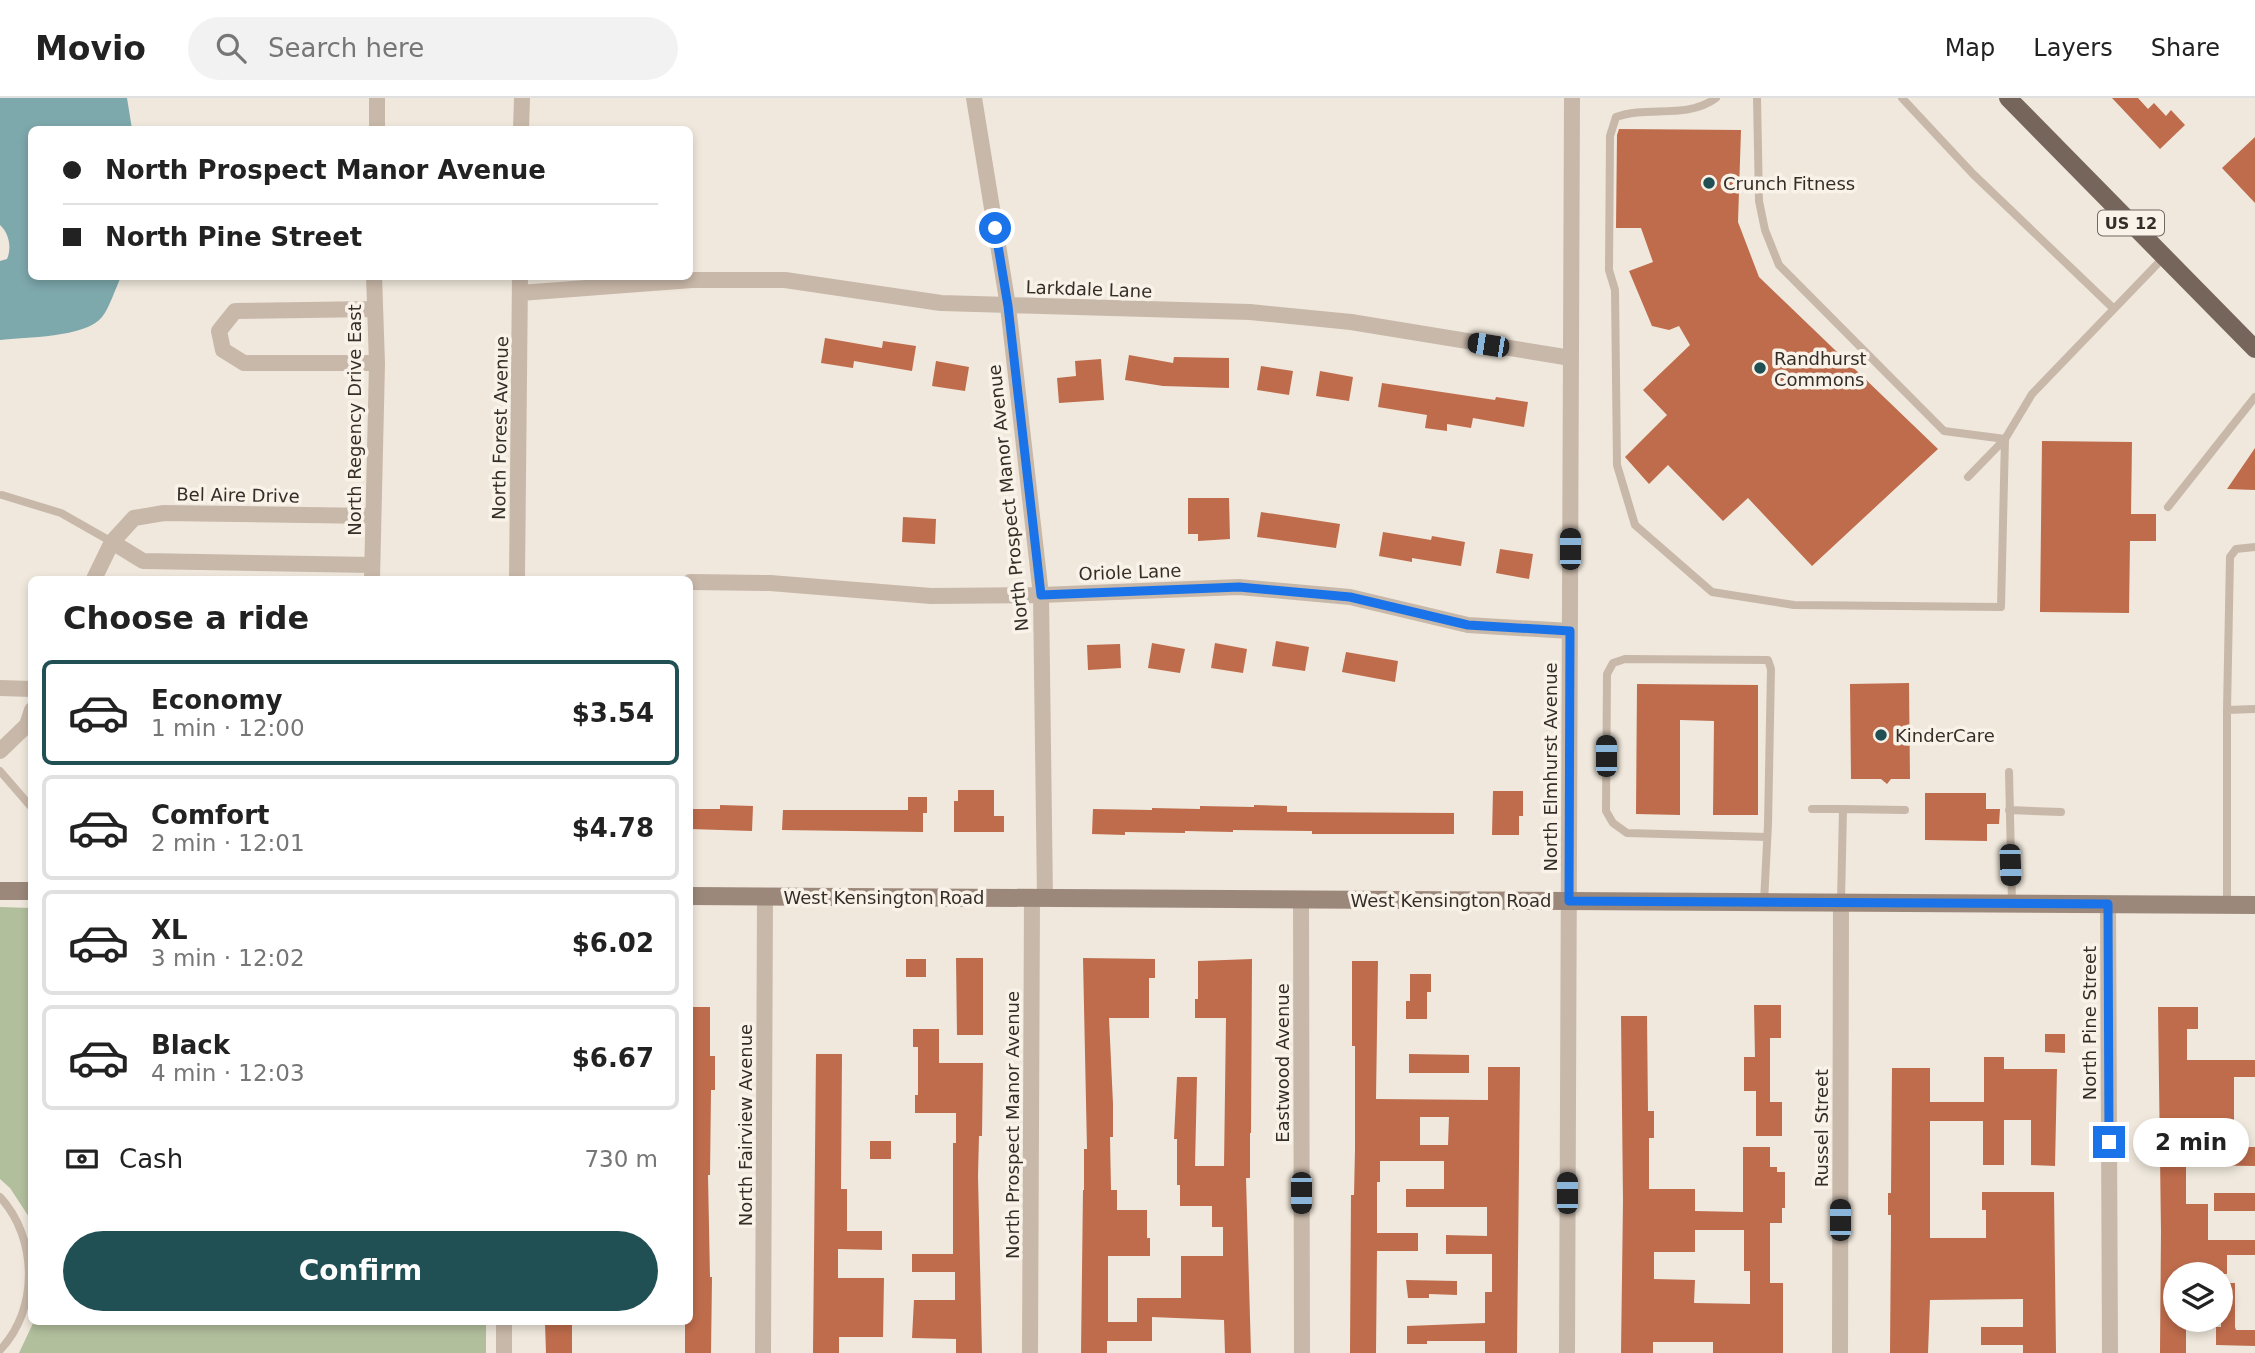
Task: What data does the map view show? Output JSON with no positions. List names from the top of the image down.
{
  "streets": {
    "main road": ["US 12", "West Kensington Road"],
    "street": [
      "Larkdale Lane",
      "North Regency Drive East",
      "North Forest Avenue",
      "Bel Aire Drive",
      "North Prospect Manor Avenue",
      "Oriole Lane",
      "North Elmhurst Avenue",
      "North Pine Street",
      "Eastwood Avenue",
      "North Fairview Avenue",
      "Russel Street"
    ]
  },
  "crossings": [
    ["Larkdale Lane", "North Forest Avenue"],
    ["Larkdale Lane", "North Prospect Manor Avenue"],
    ["Larkdale Lane", "North Elmhurst Avenue"],
    ["North Regency Drive East", "Bel Aire Drive"],
    ["North Prospect Manor Avenue", "Oriole Lane"],
    ["North Prospect Manor Avenue", "West Kensington Road"],
    ["Oriole Lane", "North Elmhurst Avenue"],
    ["North Elmhurst Avenue", "West Kensington Road"],
    ["West Kensington Road", "North Pine Street"],
    ["West Kensington Road", "Eastwood Avenue"],
    ["West Kensington Road", "North Fairview Avenue"],
    ["West Kensington Road", "Russel Street"]
  ],
  "places": ["Crunch Fitness", "Randhurst Commons", "KinderCare"],
  "page": {
    "header": "Movio",
    "search": "Search here",
    "nav": ["Map", "Layers", "Share"],
    "banner": ["North Prospect Manor Avenue", "North Pine Street"],
    "heading": "Choose a ride",
    "list": [
      {
        "name": "Economy",
        "note": "1 min · 12:00",
        "value": "$3.54"
      },
      {
        "name": "Comfort",
        "note": "2 min · 12:01",
        "value": "$4.78"
      },
      {
        "name": "XL",
        "note": "3 min · 12:02",
        "value": "$6.02"
      },
      {
        "name": "Black",
        "note": "4 min · 12:03",
        "value": "$6.67"
      }
    ],
    "bubble": "2 min",
    "pay": ["Cash", "730 m"],
    "buttons": "Confirm"
  }
}
